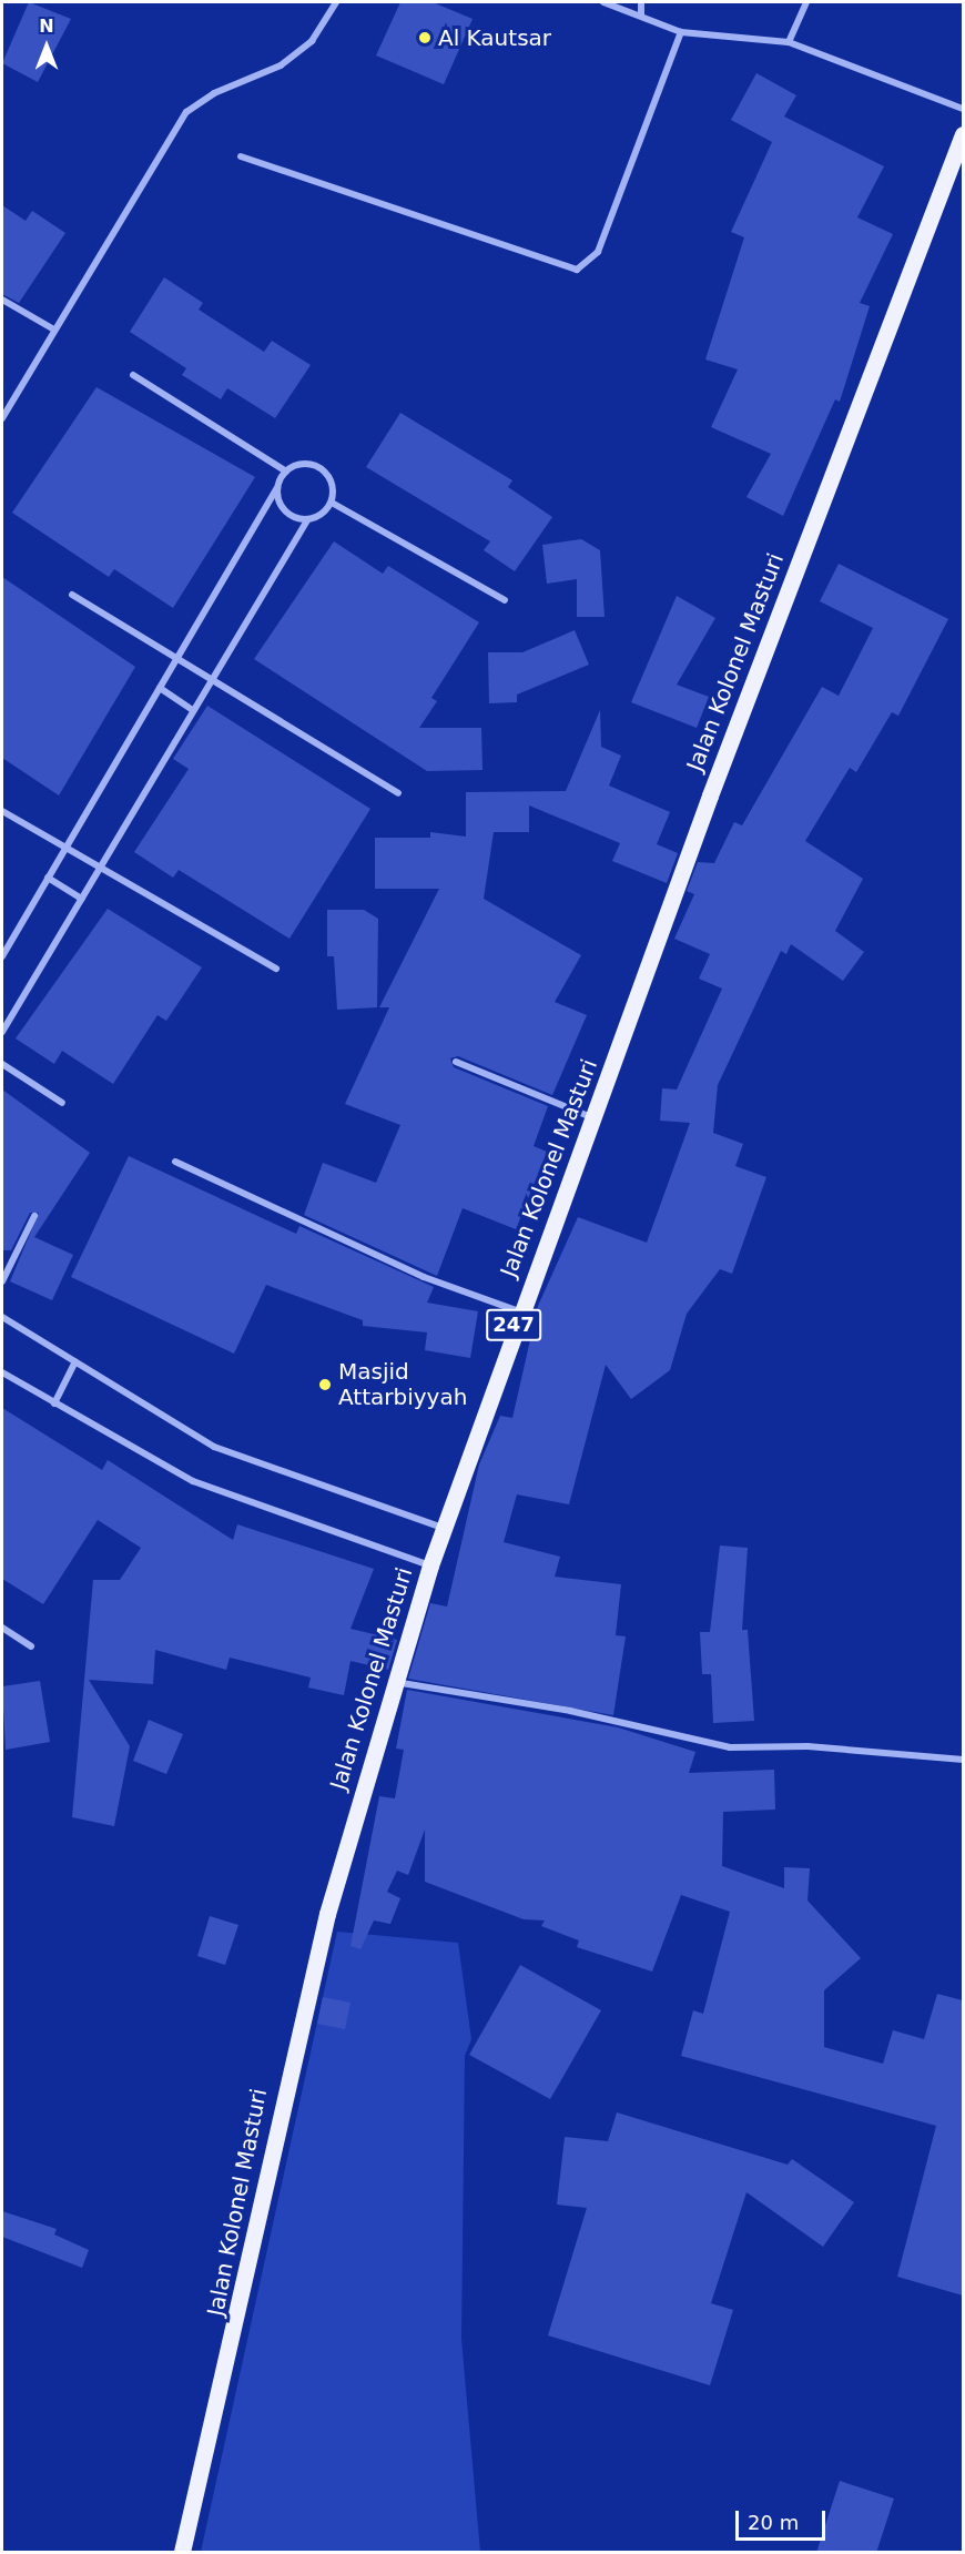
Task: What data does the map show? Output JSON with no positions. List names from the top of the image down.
{
  "streets": {
    "main road": ["Jalan Kolonel Masturi", "247"]
  },
  "places": ["Al Kautsar", "Masjid Attarbiyyah"],
  "scale_bar": "20 m",
  "north": "top"
}
